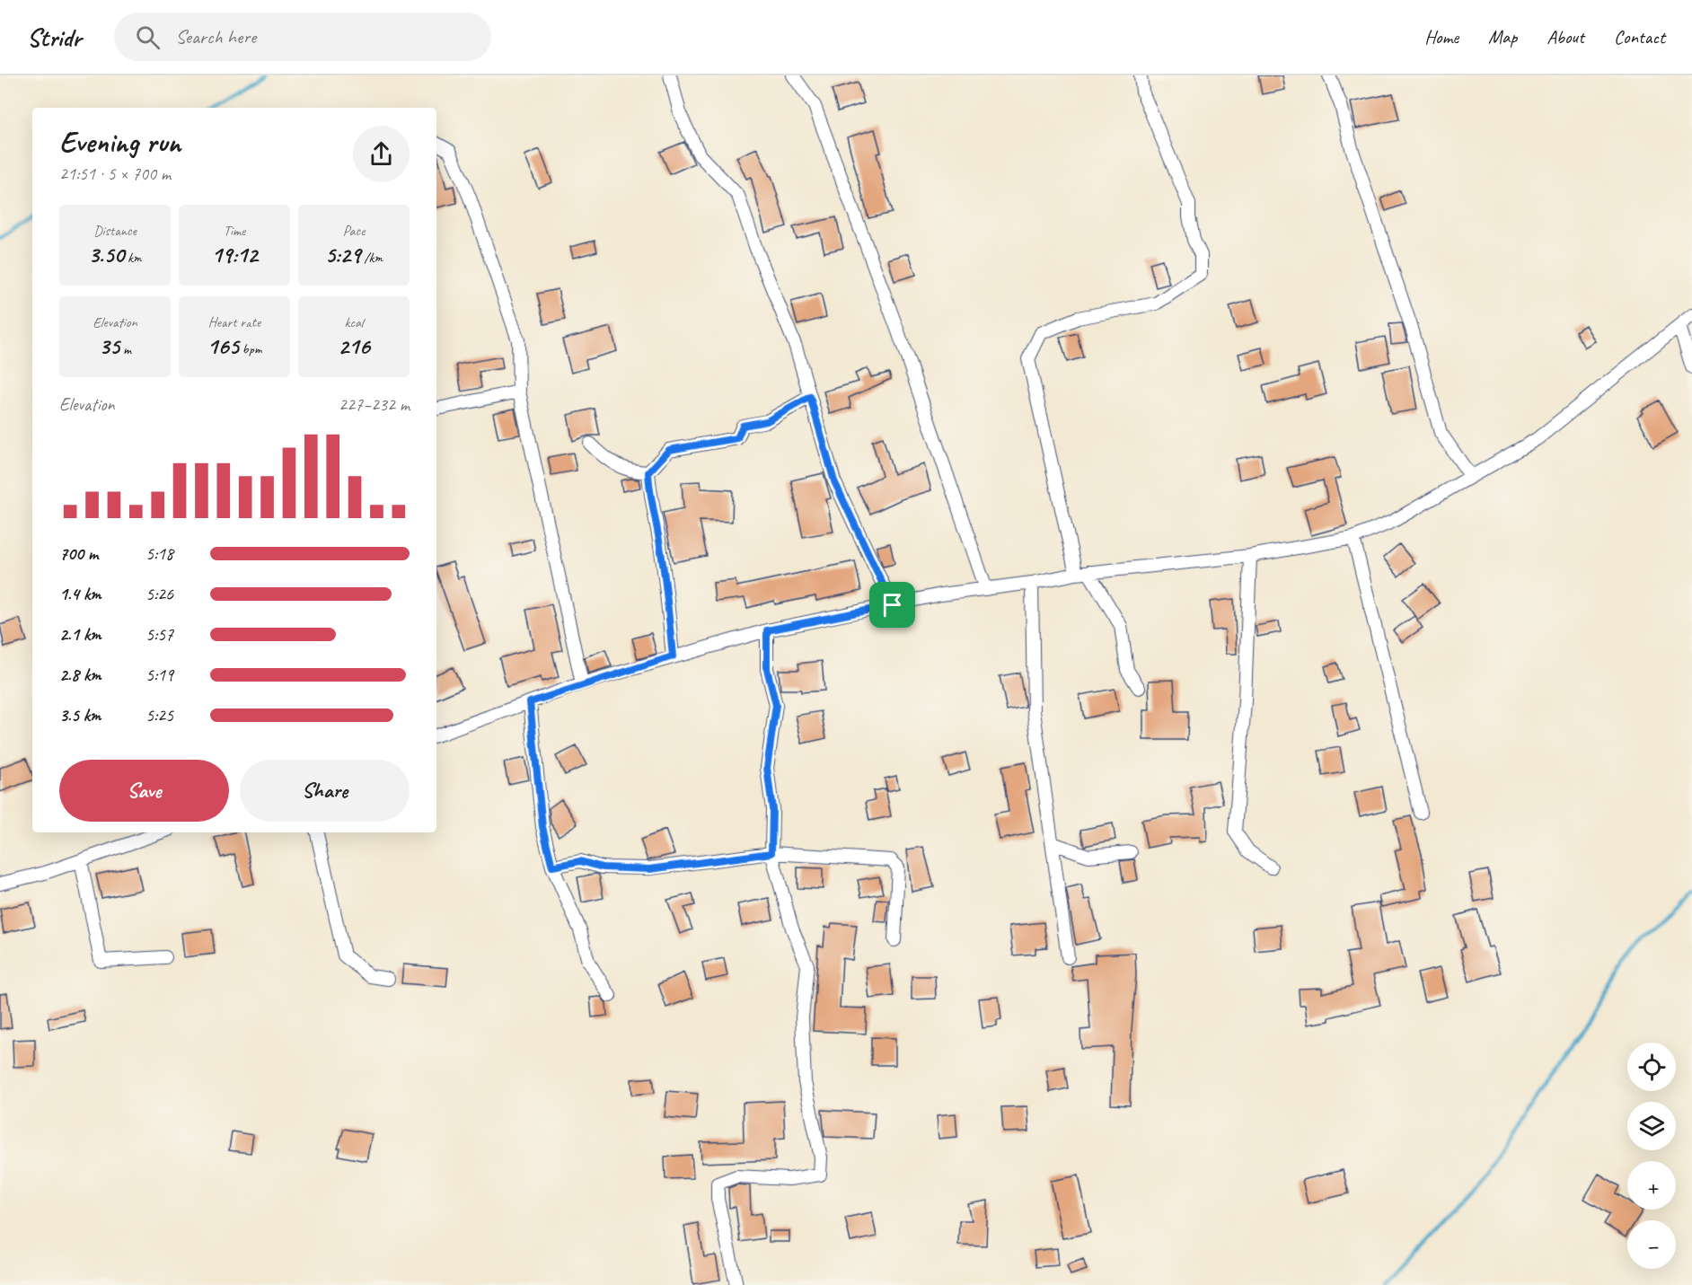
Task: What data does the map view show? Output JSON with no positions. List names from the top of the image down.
{
  "page": {
    "header": "Stridr",
    "search": "Search here",
    "nav": [
      "Home",
      "Map",
      "About",
      "Contact"
    ],
    "heading": ["Evening run", "21:51 · 5 × 700 m"],
    "stats": [
      ["Distance", "3.50 km"],
      ["Time", "19:12"],
      ["Pace", "5:29 /km"],
      ["Elevation", "35 m"],
      ["Heart rate", "165 bpm"],
      ["kcal", "216"]
    ],
    "chart": ["Elevation", "227–232 m"],
    "list": [
      {
        "name": "700 m",
        "note": "5:18"
      },
      {
        "name": "1.4 km",
        "note": "5:26"
      },
      {
        "name": "2.1 km",
        "note": "5:57"
      },
      {
        "name": "2.8 km",
        "note": "5:19"
      },
      {
        "name": "3.5 km",
        "note": "5:25"
      }
    ],
    "buttons": ["Save", "Share"],
    "map_buttons": ["+", "−"]
  }
}
